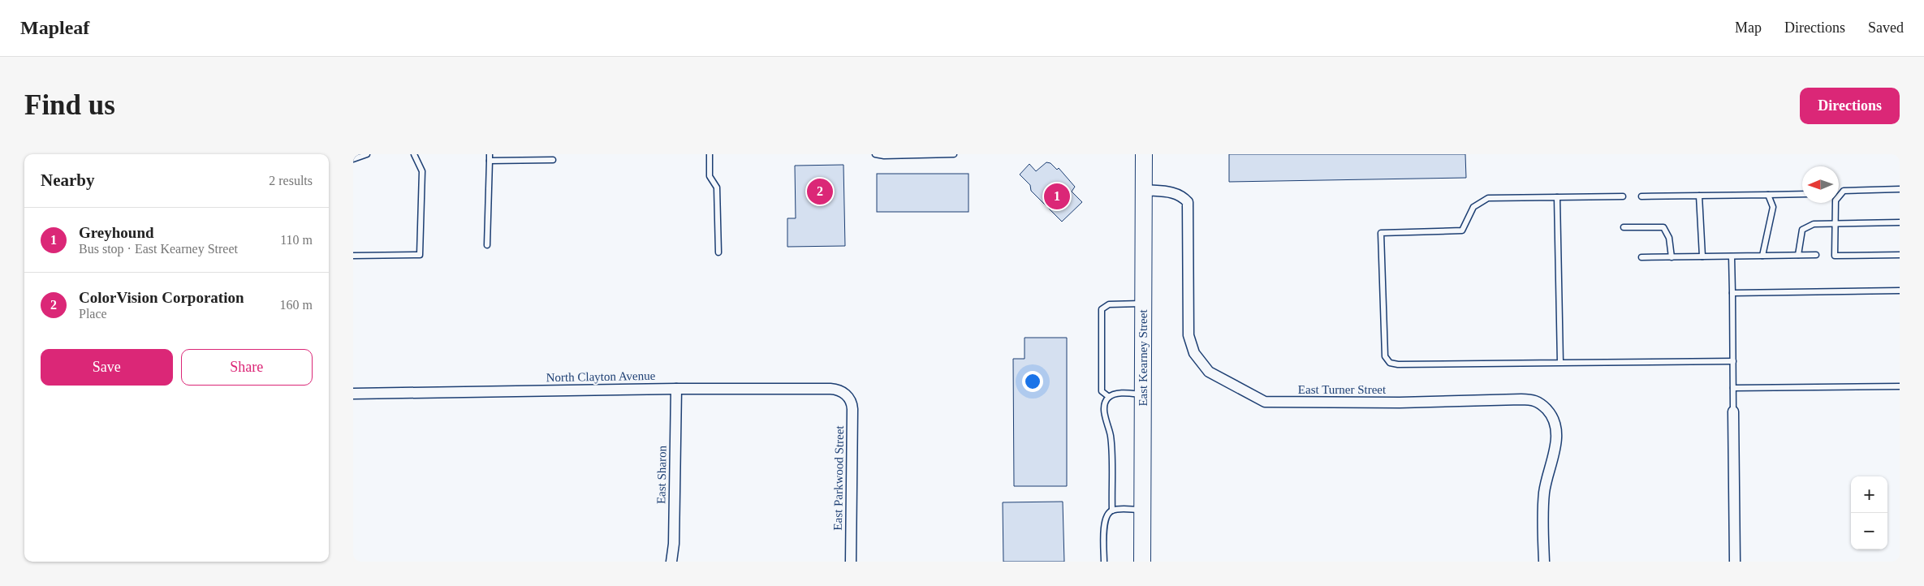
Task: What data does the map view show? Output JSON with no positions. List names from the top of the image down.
{
  "streets": {
    "main road": ["East Kearney Street"],
    "street": [
      "North Clayton Avenue",
      "East Turner Street",
      "East Sharon",
      "East Parkwood Street"
    ]
  },
  "crossings": [
    ["East Kearney Street", "East Turner Street"],
    ["North Clayton Avenue", "East Sharon"],
    ["North Clayton Avenue", "East Parkwood Street"]
  ],
  "north": "left",
  "page": {
    "header": "Mapleaf",
    "nav": ["Map", "Directions", "Saved"],
    "buttons": [
      "Directions",
      ["Save", "Share"]
    ],
    "title": "Find us",
    "heading": ["Nearby", "2 results"],
    "pins": ["2", "1"],
    "list": [
      {
        "mark": "1",
        "name": "Greyhound",
        "note": "Bus stop · East Kearney Street",
        "value": "110 m"
      },
      {
        "mark": "2",
        "name": "ColorVision Corporation",
        "note": "Place",
        "value": "160 m"
      }
    ],
    "map_buttons": ["+", "−"]
  }
}
